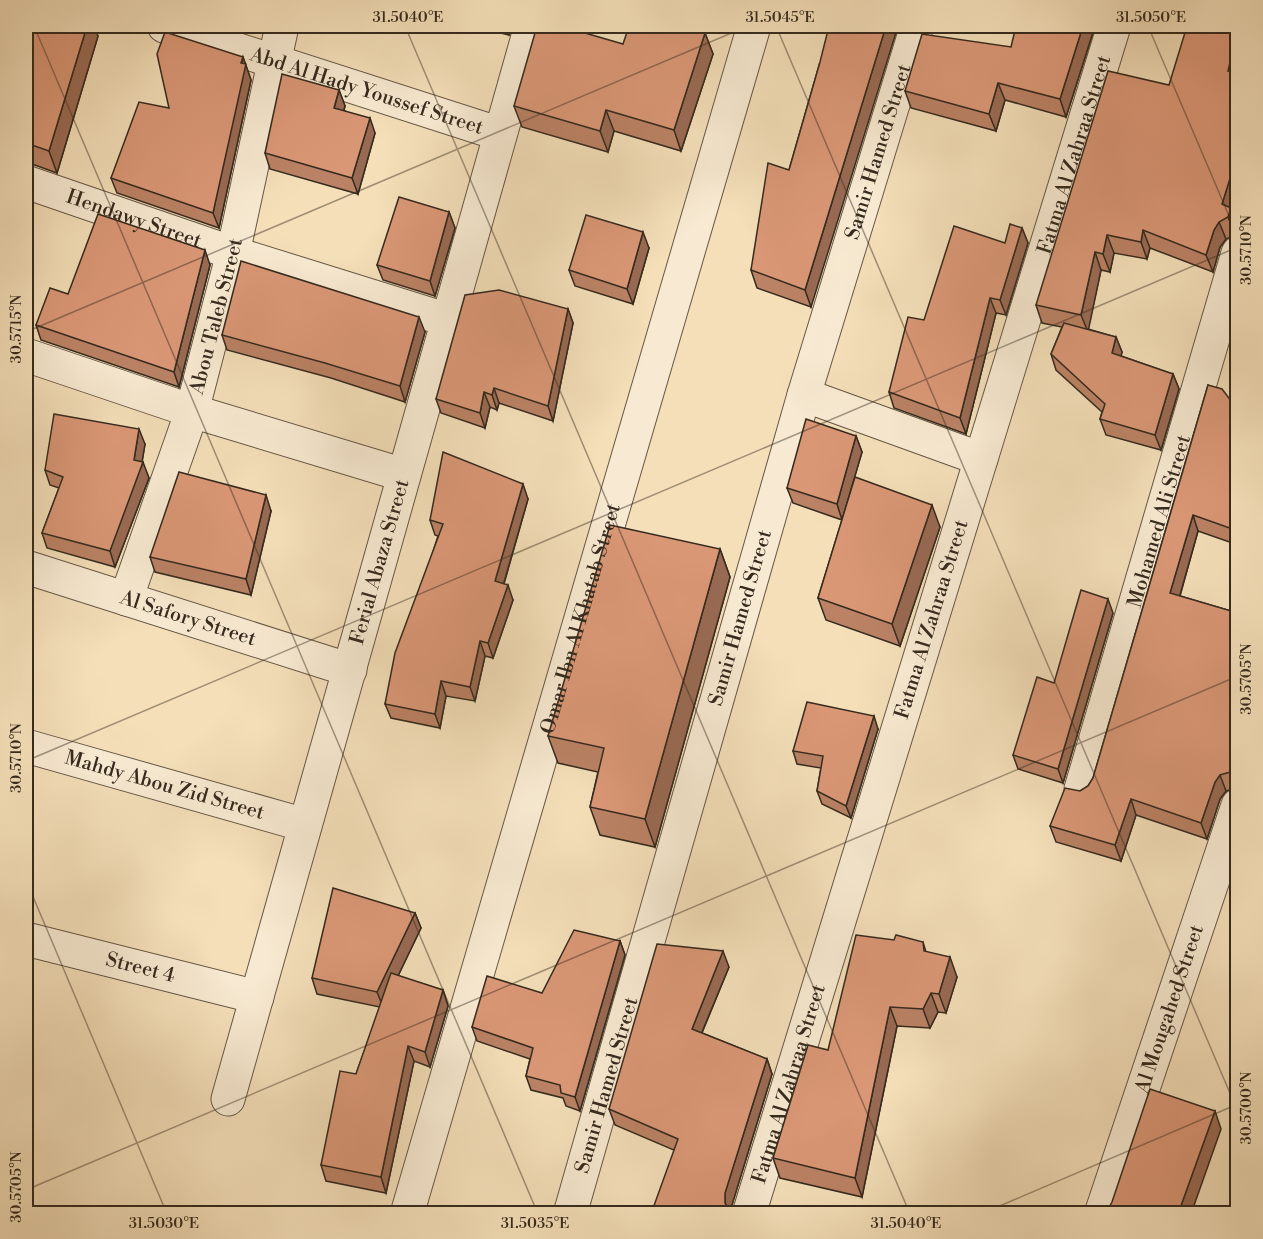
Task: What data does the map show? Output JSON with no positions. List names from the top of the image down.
{
  "streets": {
    "street": [
      "Abd Al Hady Youssef Street",
      "Samir Hamed Street",
      "Fatma Al Zahraa Street",
      "Hendawy Street",
      "Abou Taleb Street",
      "Mohamed Ali Street",
      "Ferial Abaza Street",
      "Al Safory Street",
      "Omar Ibn Al Khatab Street",
      "Mahdy Abou Zid Street",
      "Street 4",
      "Al Mougahed Street"
    ]
  },
  "crossings": [
    ["Abd Al Hady Youssef Street", "Abou Taleb Street"],
    ["Abd Al Hady Youssef Street", "Ferial Abaza Street"],
    ["Hendawy Street", "Abou Taleb Street"],
    ["Hendawy Street", "Ferial Abaza Street"],
    ["Abou Taleb Street", "Al Safory Street"],
    ["Ferial Abaza Street", "Al Safory Street"],
    ["Ferial Abaza Street", "Mahdy Abou Zid Street"],
    ["Ferial Abaza Street", "Street 4"]
  ],
  "coordinates": [
    "31.5040°E",
    "31.5045°E",
    "31.5050°E",
    "30.5710°N",
    "30.5715°N",
    "30.5705°N",
    "30.5700°N",
    "31.5030°E",
    "31.5035°E"
  ]
}
